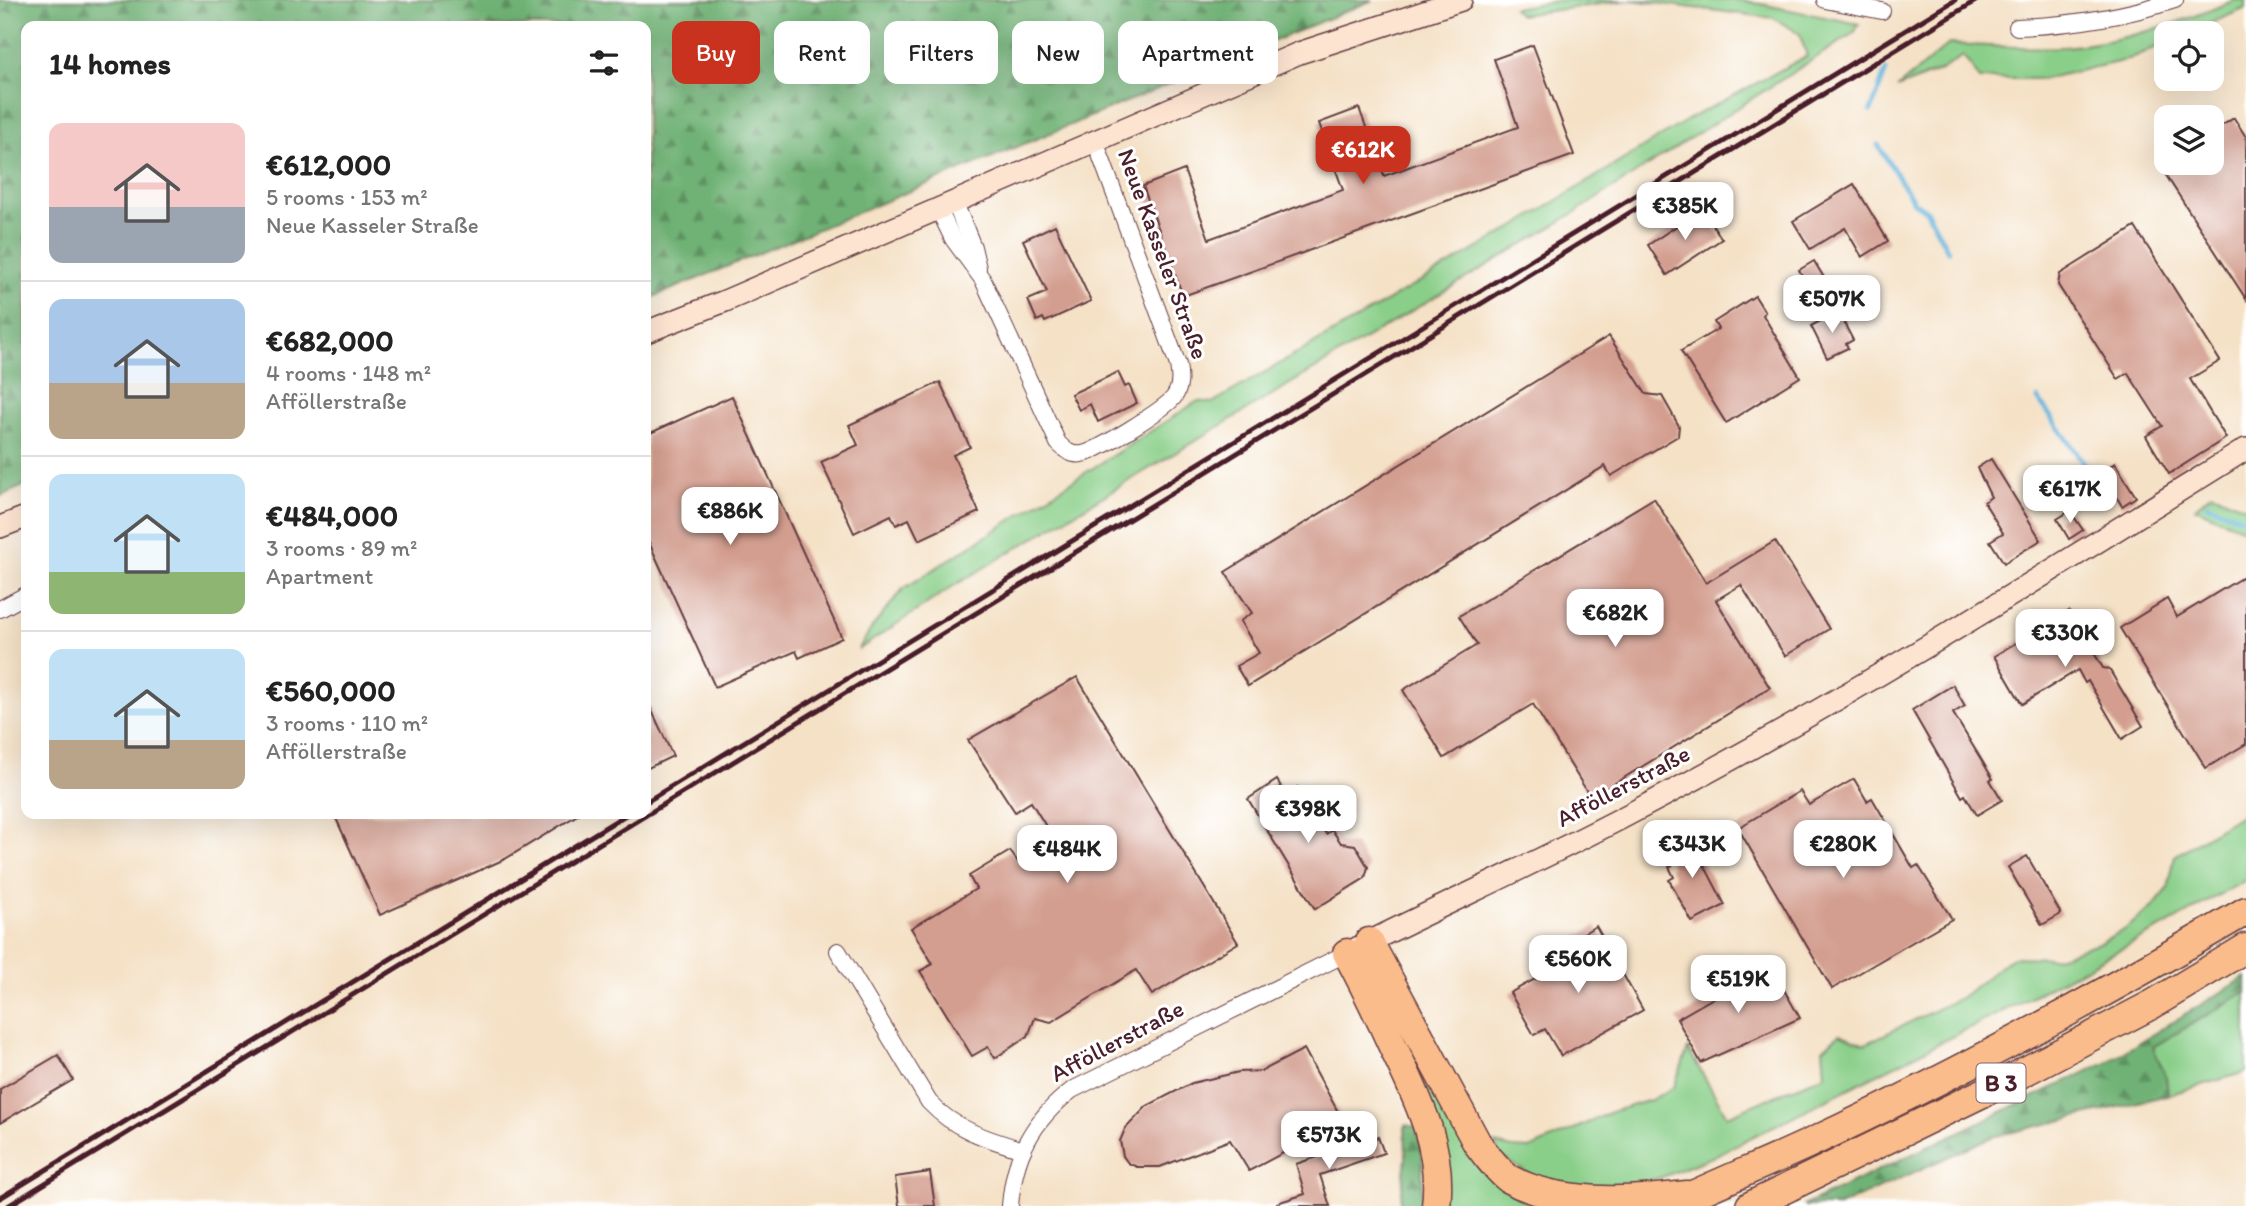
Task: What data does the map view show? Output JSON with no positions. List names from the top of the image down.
{
  "streets": {
    "highway": ["B 3"],
    "main road": ["Neue Kasseler Straße", "Afföllerstraße"]
  },
  "page": {
    "chip": [
      "Buy",
      "Rent",
      "Filters",
      "New",
      "Apartment"
    ],
    "heading": "14 homes",
    "list": [
      {
        "name": "€612,000",
        "note": "5 rooms · 153 m² · Neue Kasseler Straße"
      },
      {
        "name": "€682,000",
        "note": "4 rooms · 148 m² · Afföllerstraße"
      },
      {
        "name": "€484,000",
        "note": "3 rooms · 89 m² · Apartment"
      },
      {
        "name": "€560,000",
        "note": "3 rooms · 110 m² · Afföllerstraße"
      }
    ],
    "price": [
      "€612K",
      "€385K",
      "€507K",
      "€617K",
      "€886K",
      "€682K",
      "€330K",
      "€398K",
      "€343K",
      "€280K",
      "€484K",
      "€560K",
      "€519K",
      "€573K"
    ]
  }
}
